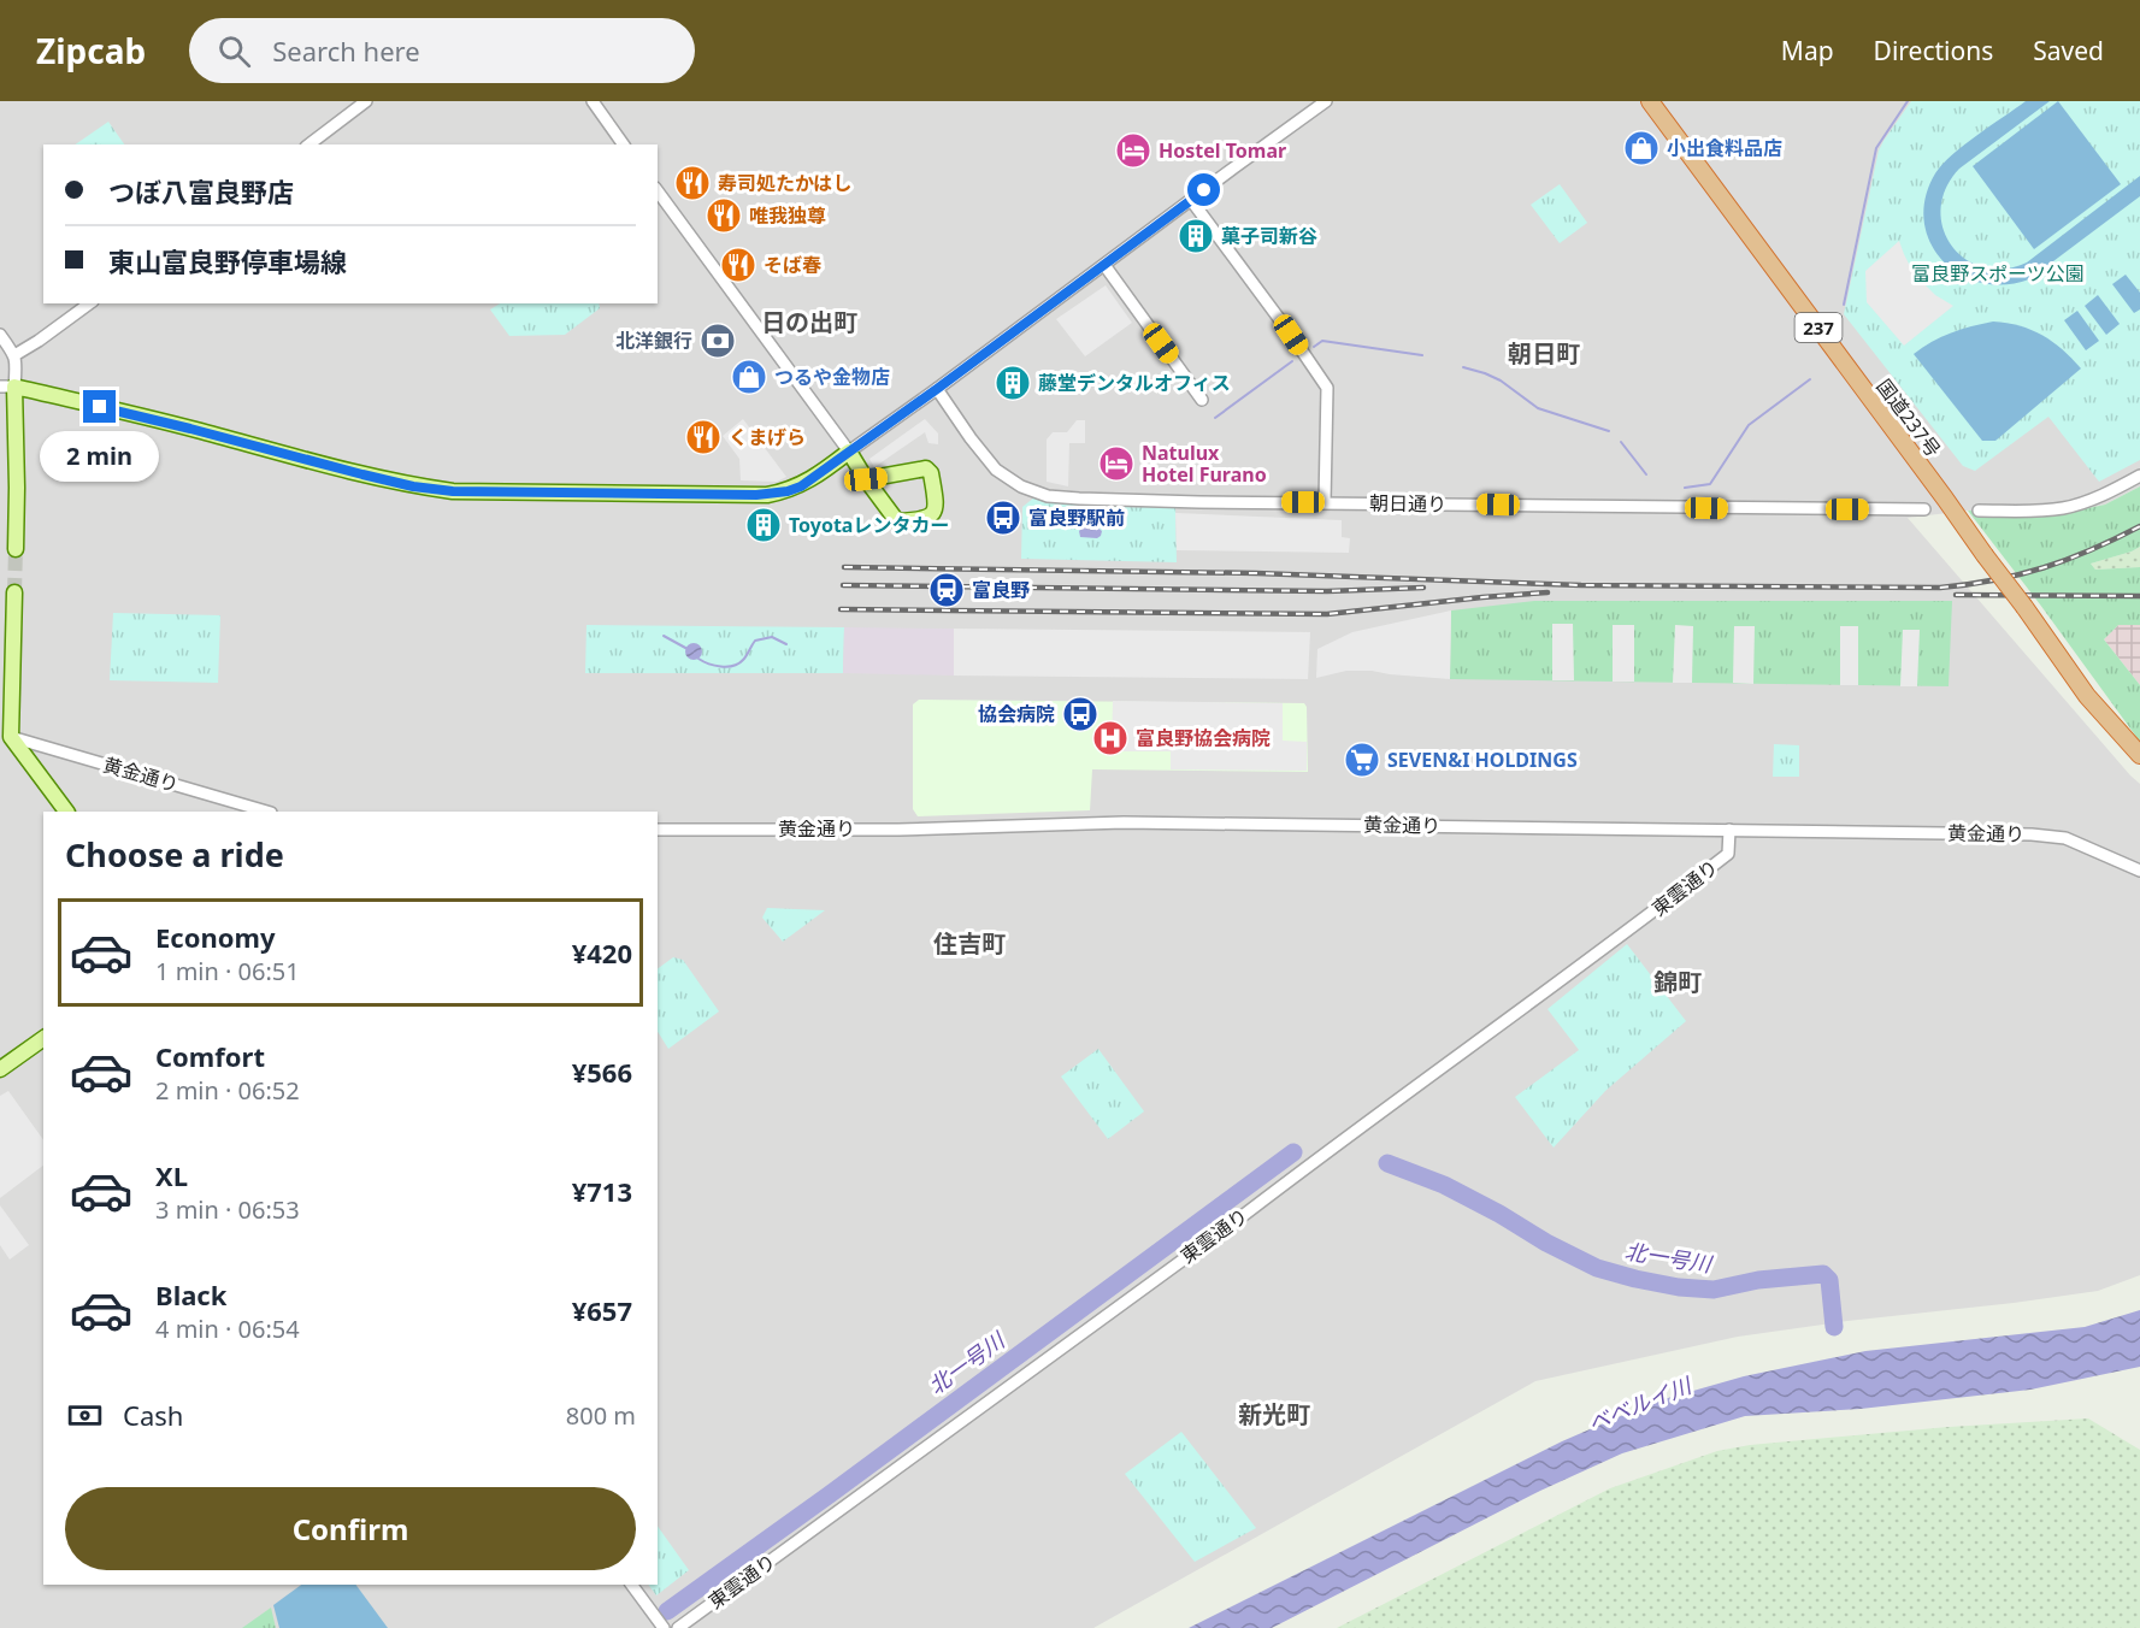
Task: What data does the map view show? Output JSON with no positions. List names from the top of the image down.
{
  "streets": {
    "highway": ["237", "国道237号"],
    "street": ["朝日通り", "黄金通り", "東雲通り"]
  },
  "crossings": [
    ["黄金通り", "東雲通り"]
  ],
  "districts": [
    "日の出町",
    "朝日町",
    "住吉町",
    "錦町",
    "新光町"
  ],
  "water": ["北一号川", "ベベルイ川"],
  "parks": ["富良野スポーツ公園"],
  "places": {
    "shop": ["小出食料品店", "つるや金物店"],
    "hotel": ["Hostel Tomar", "Natulux Hotel Furano"],
    "restaurant": [
      "寿司処たかはし",
      "唯我独尊",
      "そば春",
      "くまげら"
    ],
    "building": ["菓子司新谷", "藤堂デンタルオフィス", "Toyotaレンタカー"],
    "bank": ["北洋銀行"],
    "bus stop": ["富良野駅前", "協会病院"],
    "station": ["富良野"],
    "hospital": ["富良野協会病院"],
    "supermarket": ["SEVEN&I HOLDINGS"]
  },
  "page": {
    "header": "Zipcab",
    "search": "Search here",
    "nav": ["Map", "Directions", "Saved"],
    "banner": ["つぼ八富良野店", "東山富良野停車場線"],
    "bubble": "2 min",
    "heading": "Choose a ride",
    "list": [
      {
        "name": "Economy",
        "note": "1 min · 06:51",
        "value": "¥420"
      },
      {
        "name": "Comfort",
        "note": "2 min · 06:52",
        "value": "¥566"
      },
      {
        "name": "XL",
        "note": "3 min · 06:53",
        "value": "¥713"
      },
      {
        "name": "Black",
        "note": "4 min · 06:54",
        "value": "¥657"
      }
    ],
    "pay": ["Cash", "800 m"],
    "buttons": "Confirm"
  }
}
